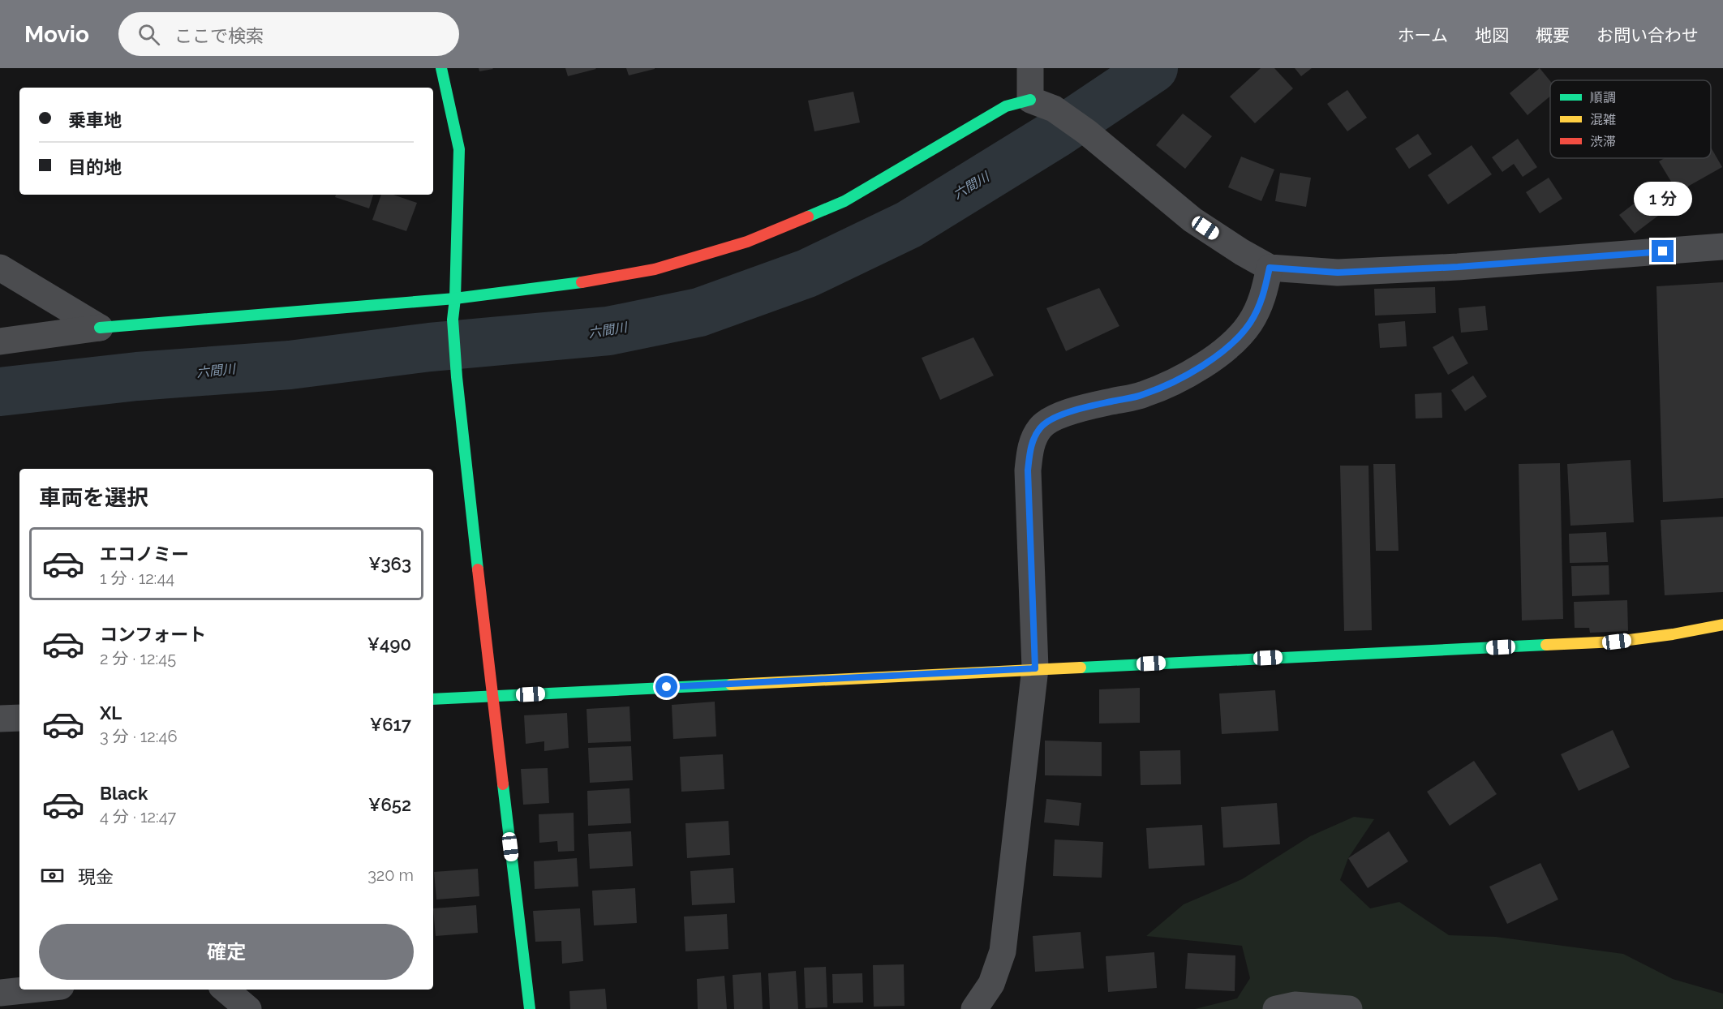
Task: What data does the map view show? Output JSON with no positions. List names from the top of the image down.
{
  "water": ["六間川"],
  "legend": ["順調", "混雑", "渋滞"],
  "page": {
    "header": "Movio",
    "search": "ここで検索",
    "nav": [
      "ホーム",
      "地図",
      "概要",
      "お問い合わせ"
    ],
    "banner": ["乗車地", "目的地"],
    "bubble": "1 分",
    "heading": "車両を選択",
    "list": [
      {
        "name": "エコノミー",
        "note": "1 分 · 12:44",
        "value": "¥363"
      },
      {
        "name": "コンフォート",
        "note": "2 分 · 12:45",
        "value": "¥490"
      },
      {
        "name": "XL",
        "note": "3 分 · 12:46",
        "value": "¥617"
      },
      {
        "name": "Black",
        "note": "4 分 · 12:47",
        "value": "¥652"
      }
    ],
    "pay": ["現金", "320 m"],
    "buttons": "確定"
  }
}
